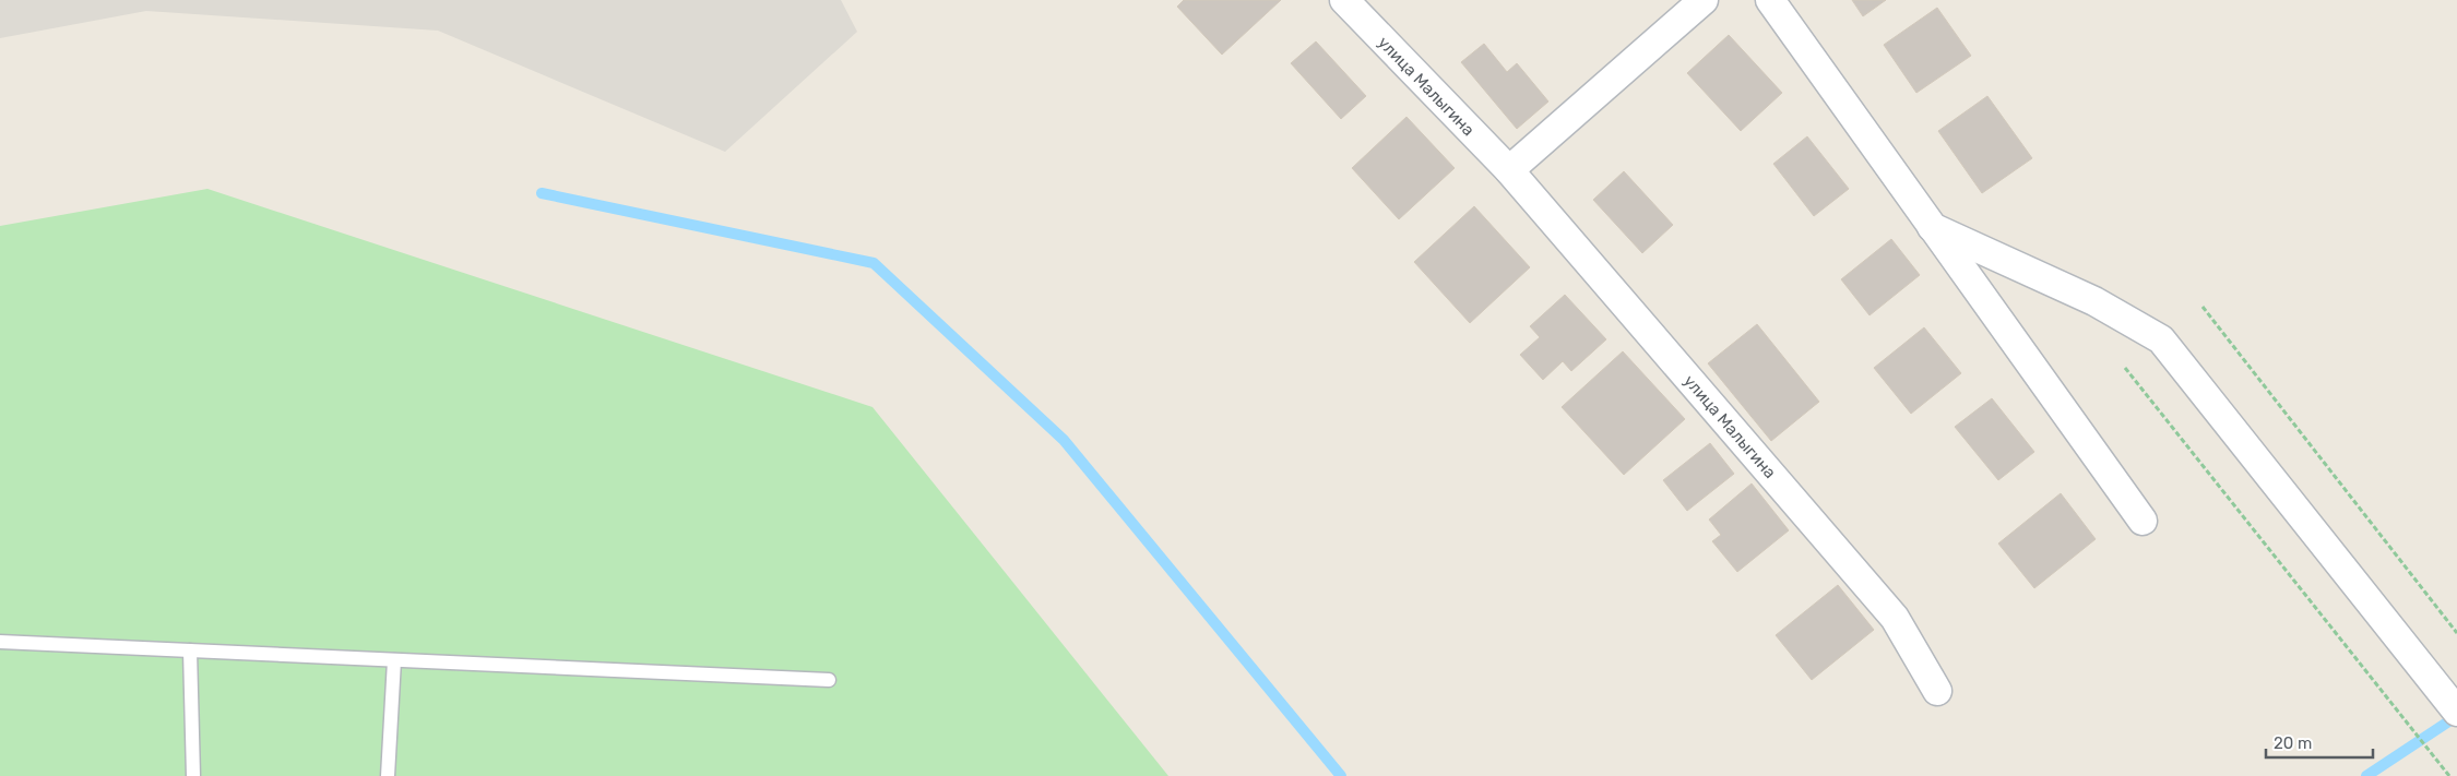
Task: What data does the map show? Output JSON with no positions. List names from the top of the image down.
{
  "streets": {
    "street": ["улица Малыгина"]
  },
  "scale_bar": "20 m"
}
